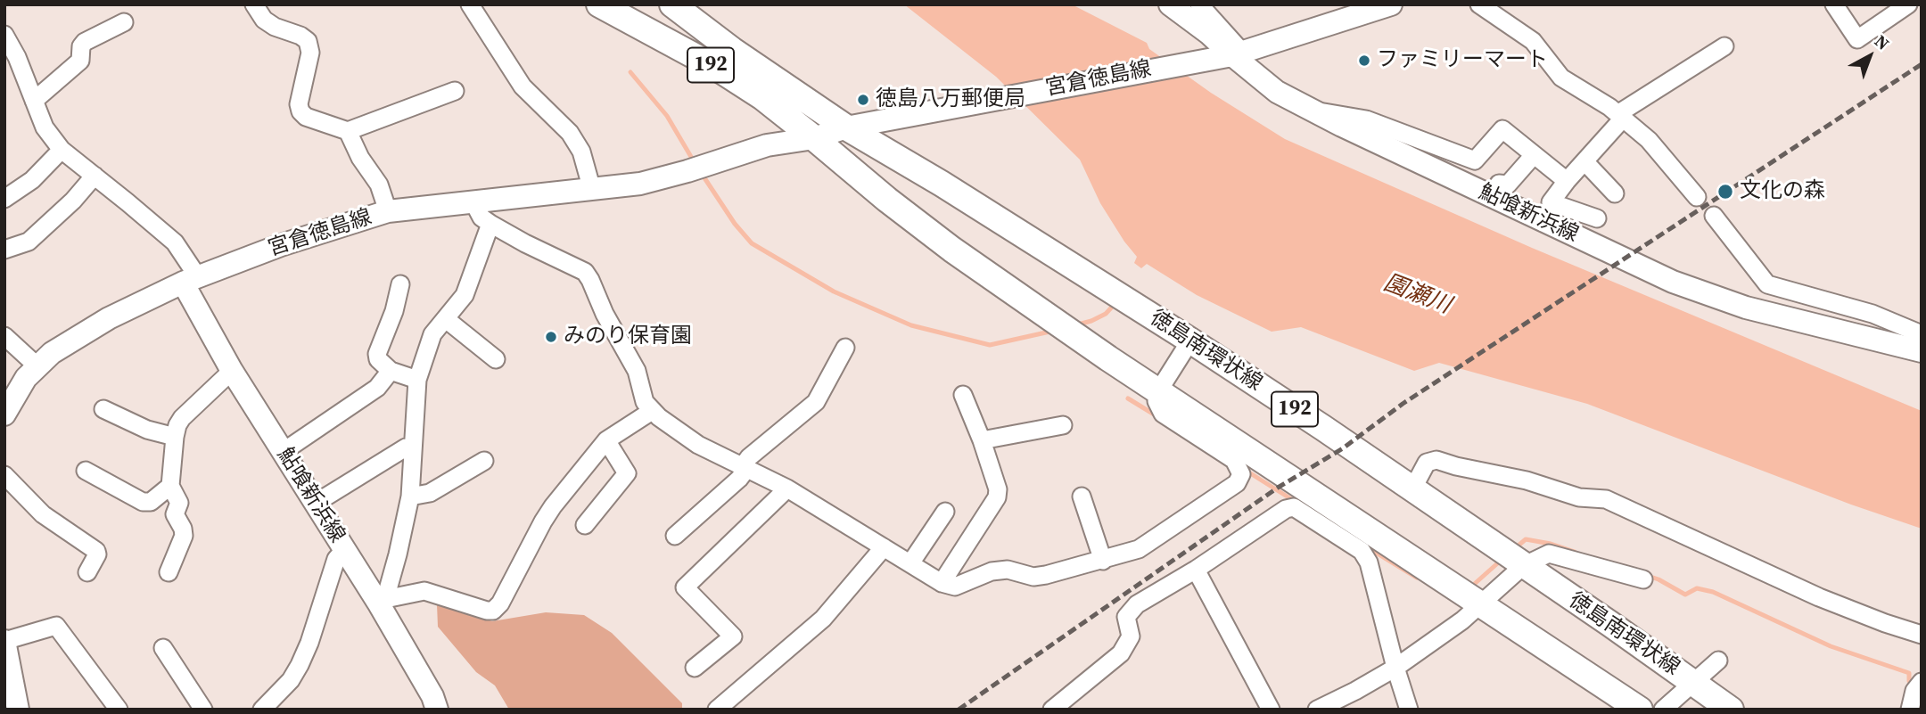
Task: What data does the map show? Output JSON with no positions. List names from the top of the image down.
{
  "streets": {
    "highway": ["192", "徳島南環状線"],
    "main road": ["宮倉徳島線", "鮎喰新浜線"]
  },
  "crossings": [
    ["192", "宮倉徳島線"],
    ["宮倉徳島線", "鮎喰新浜線"],
    ["宮倉徳島線", "徳島南環状線"]
  ],
  "water": ["園瀬川"],
  "places": [
    "ファミリーマート",
    "徳島八万郵便局",
    "文化の森",
    "みのり保育園"
  ],
  "north": "top right"
}
